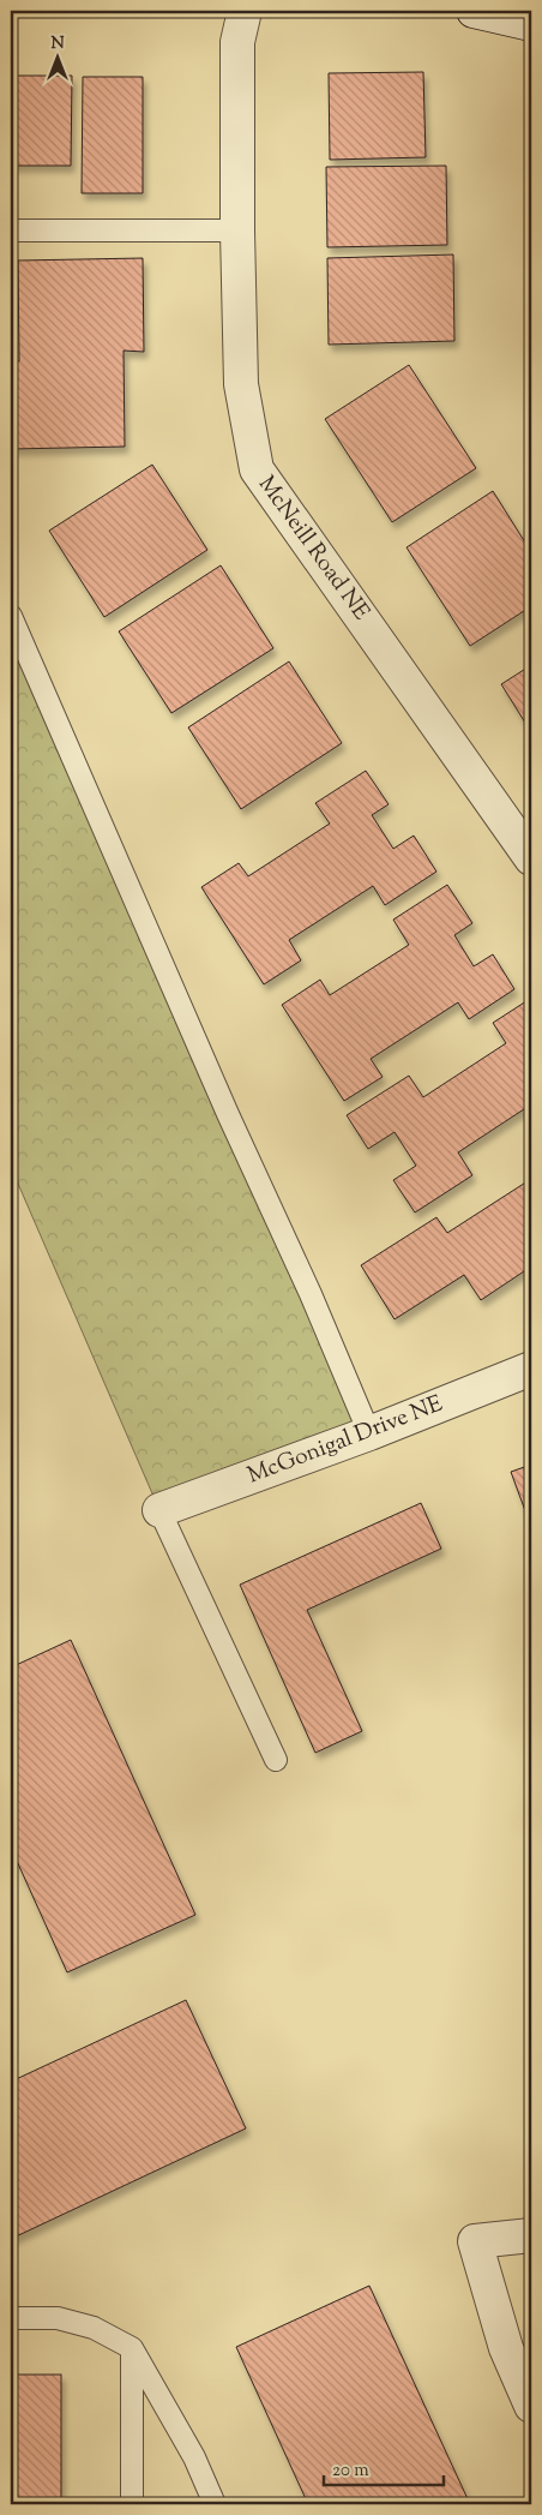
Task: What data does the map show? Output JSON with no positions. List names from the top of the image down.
{
  "streets": {
    "street": ["McNeill Road NE", "McGonigal Drive NE"]
  },
  "scale_bar": "20 m",
  "north": "top"
}
